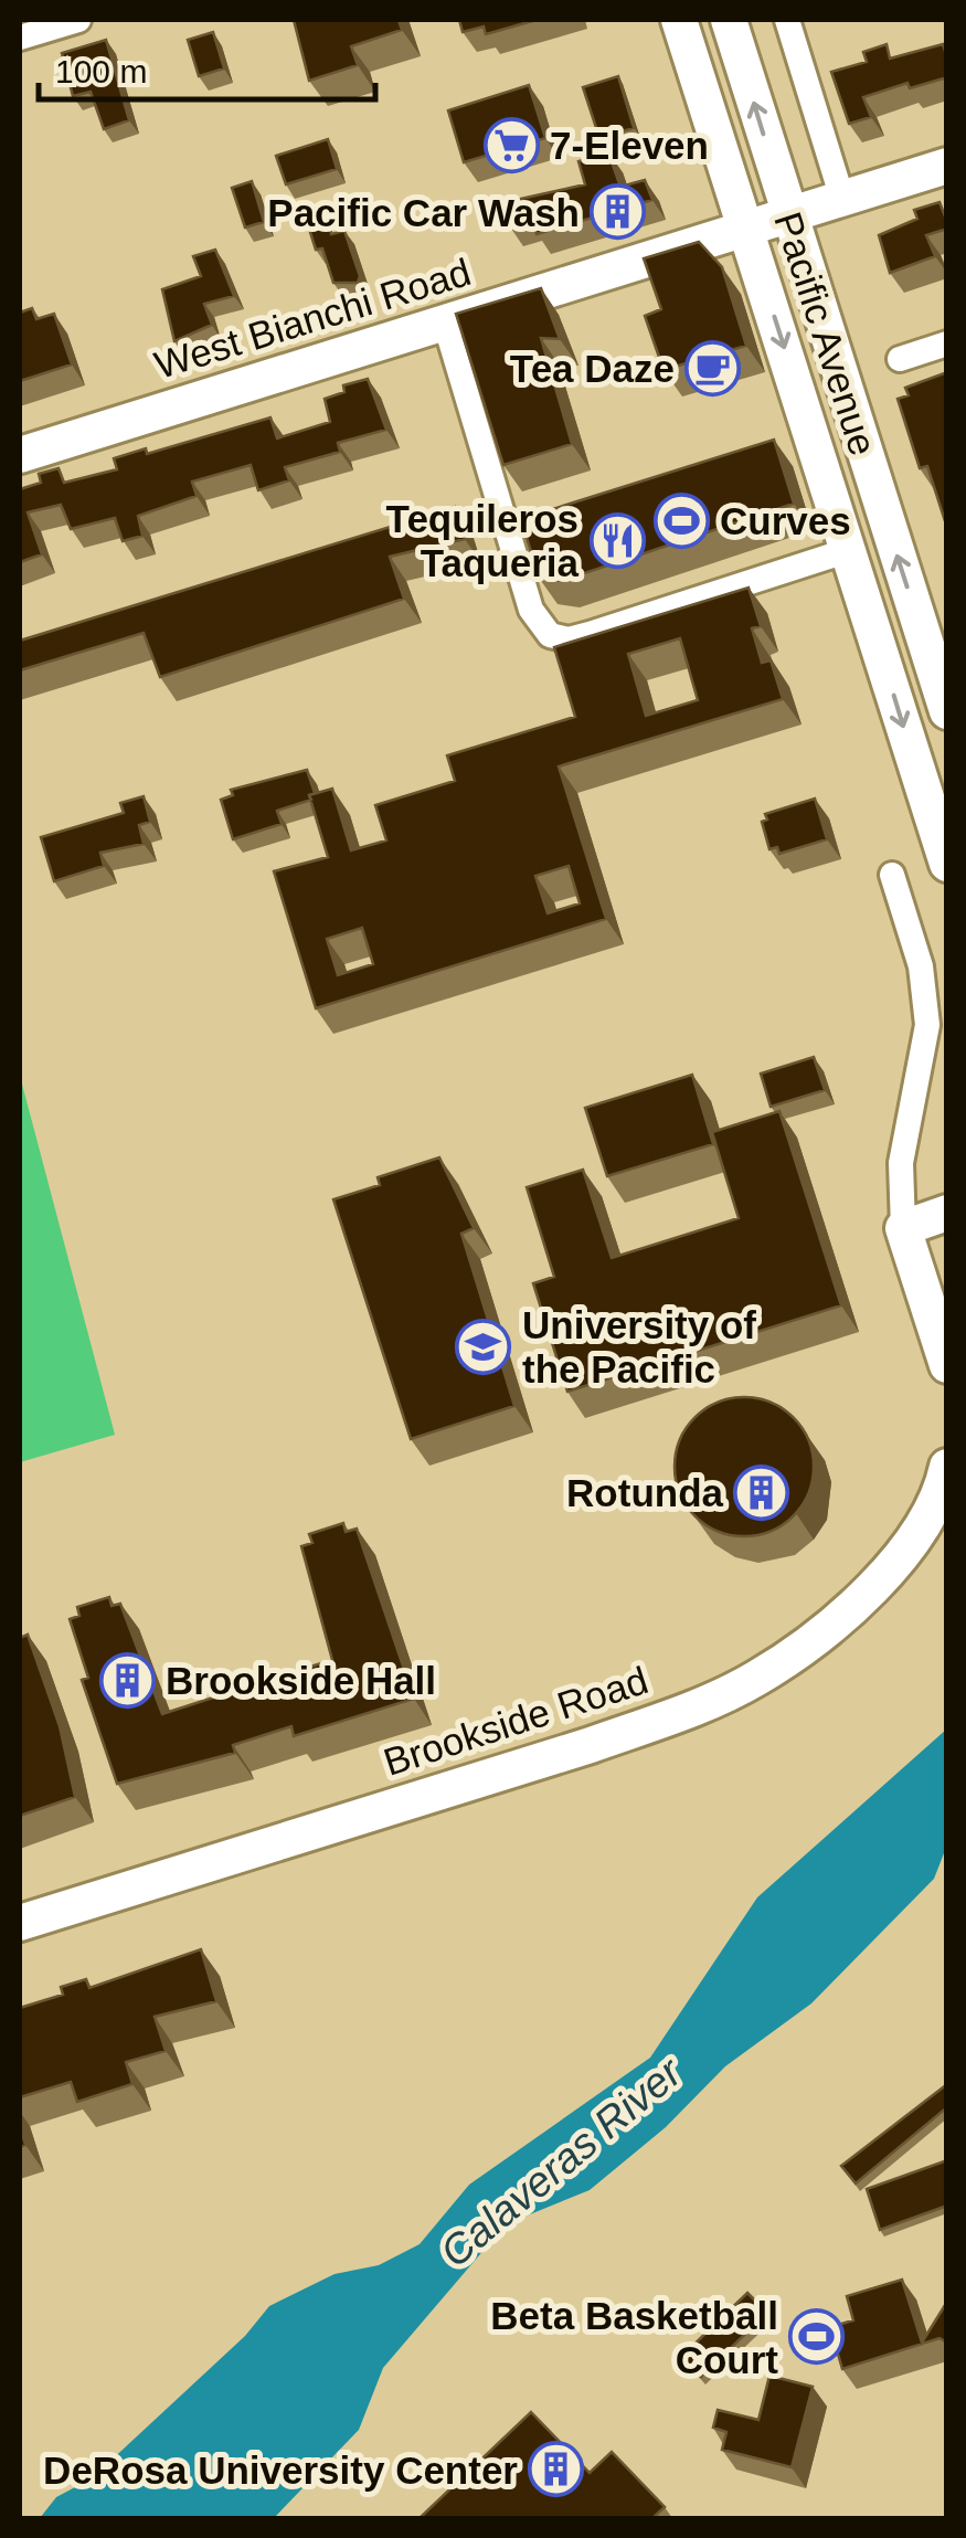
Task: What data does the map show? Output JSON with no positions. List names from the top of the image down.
{
  "streets": {
    "street": ["West Bianchi Road", "Pacific Avenue", "Brookside Road"]
  },
  "crossings": [
    ["West Bianchi Road", "Pacific Avenue"]
  ],
  "water": ["Calaveras River"],
  "places": {
    "supermarket": ["7-Eleven"],
    "building": [
      "Pacific Car Wash",
      "Rotunda",
      "Brookside Hall",
      "DeRosa University Center"
    ],
    "cafe": ["Tea Daze"],
    "sports": ["Curves", "Beta Basketball Court"],
    "restaurant": ["Tequileros Taqueria"],
    "school or university": ["University of the Pacific"]
  },
  "scale_bar": "100 m"
}
